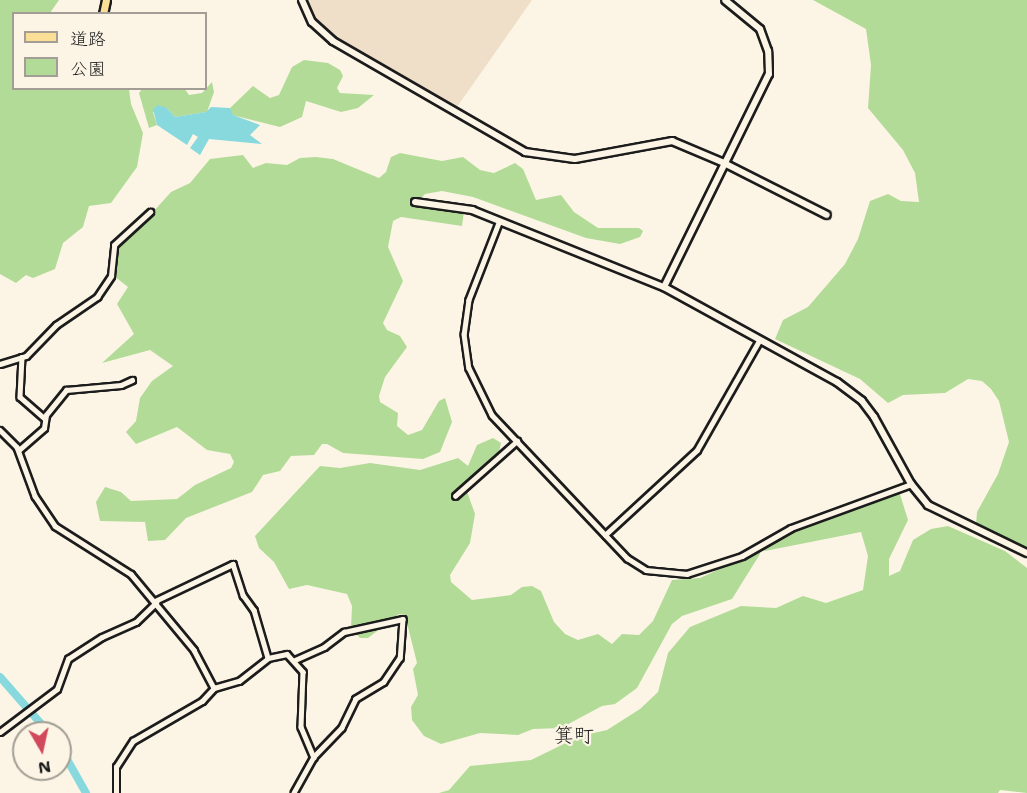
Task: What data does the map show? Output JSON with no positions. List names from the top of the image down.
{
  "districts": ["箕町"],
  "legend": ["道路", "公園"],
  "north": "bottom"
}
